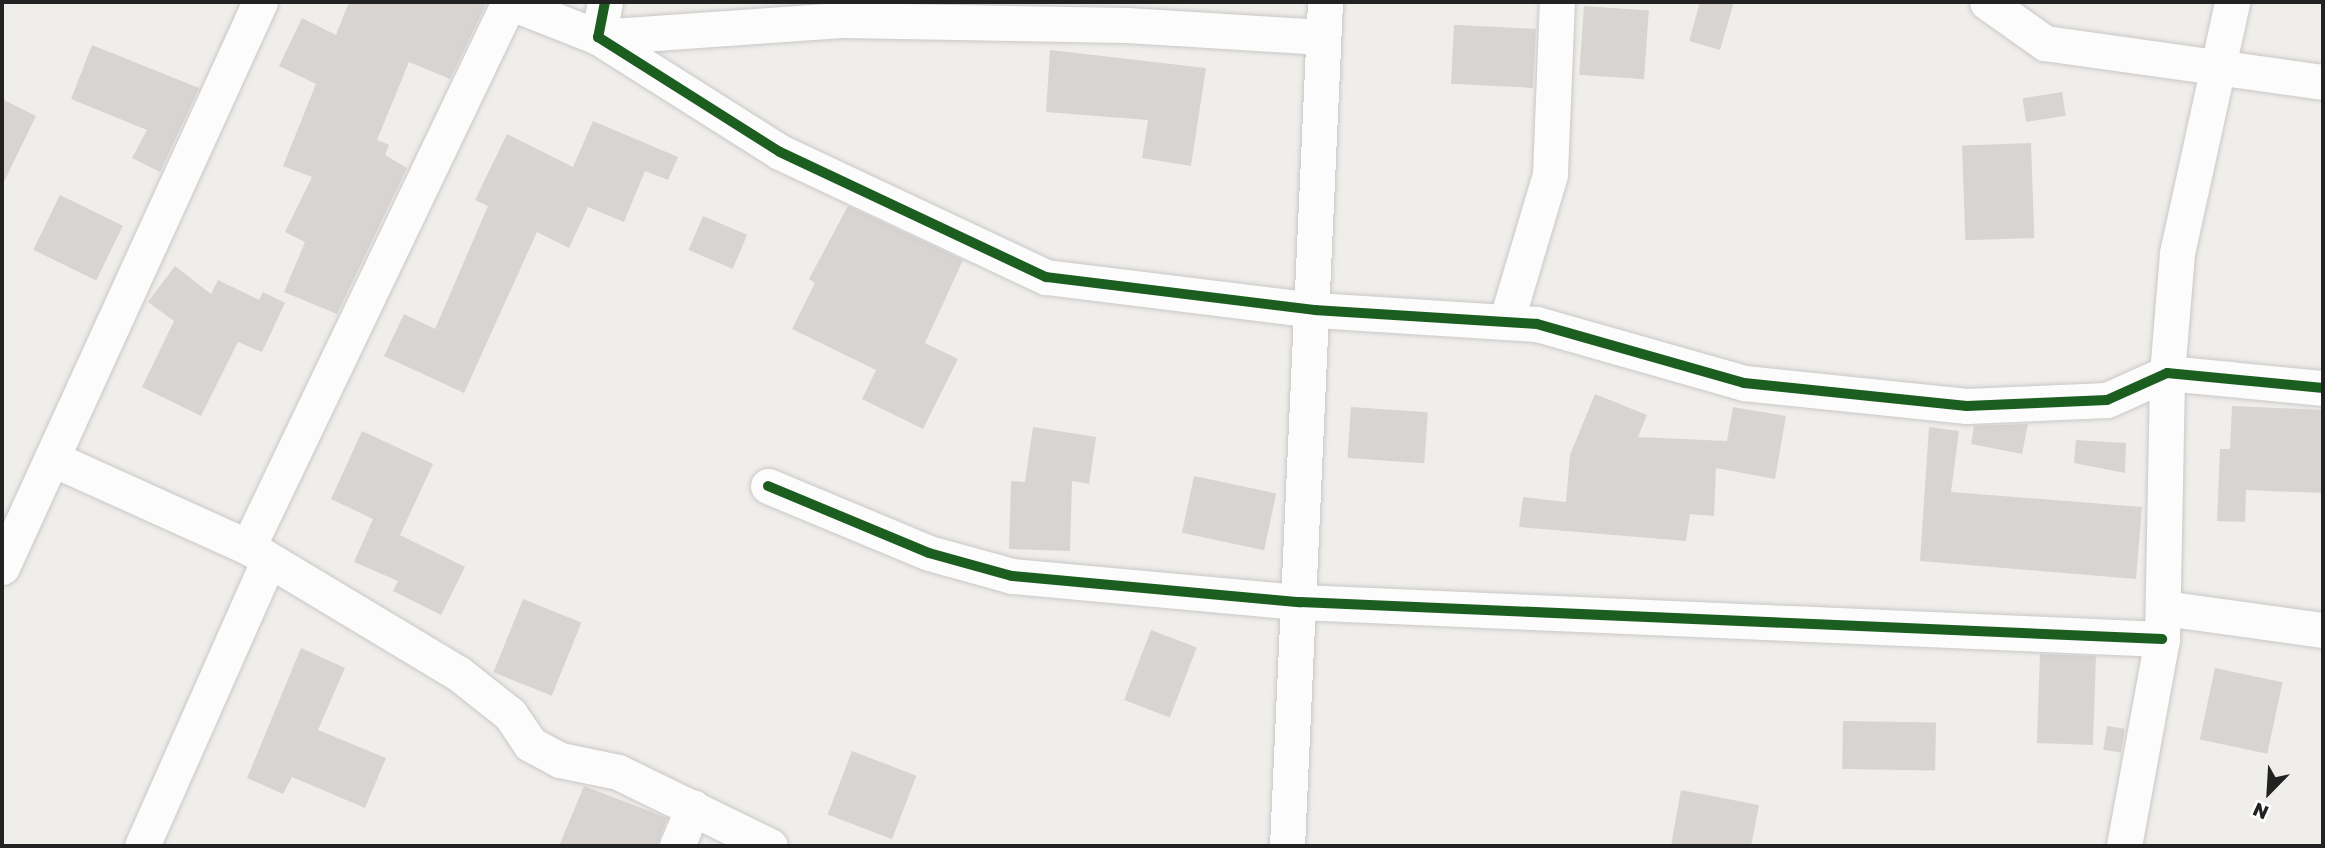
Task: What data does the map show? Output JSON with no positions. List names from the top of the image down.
{
  "north": "bottom left"
}
